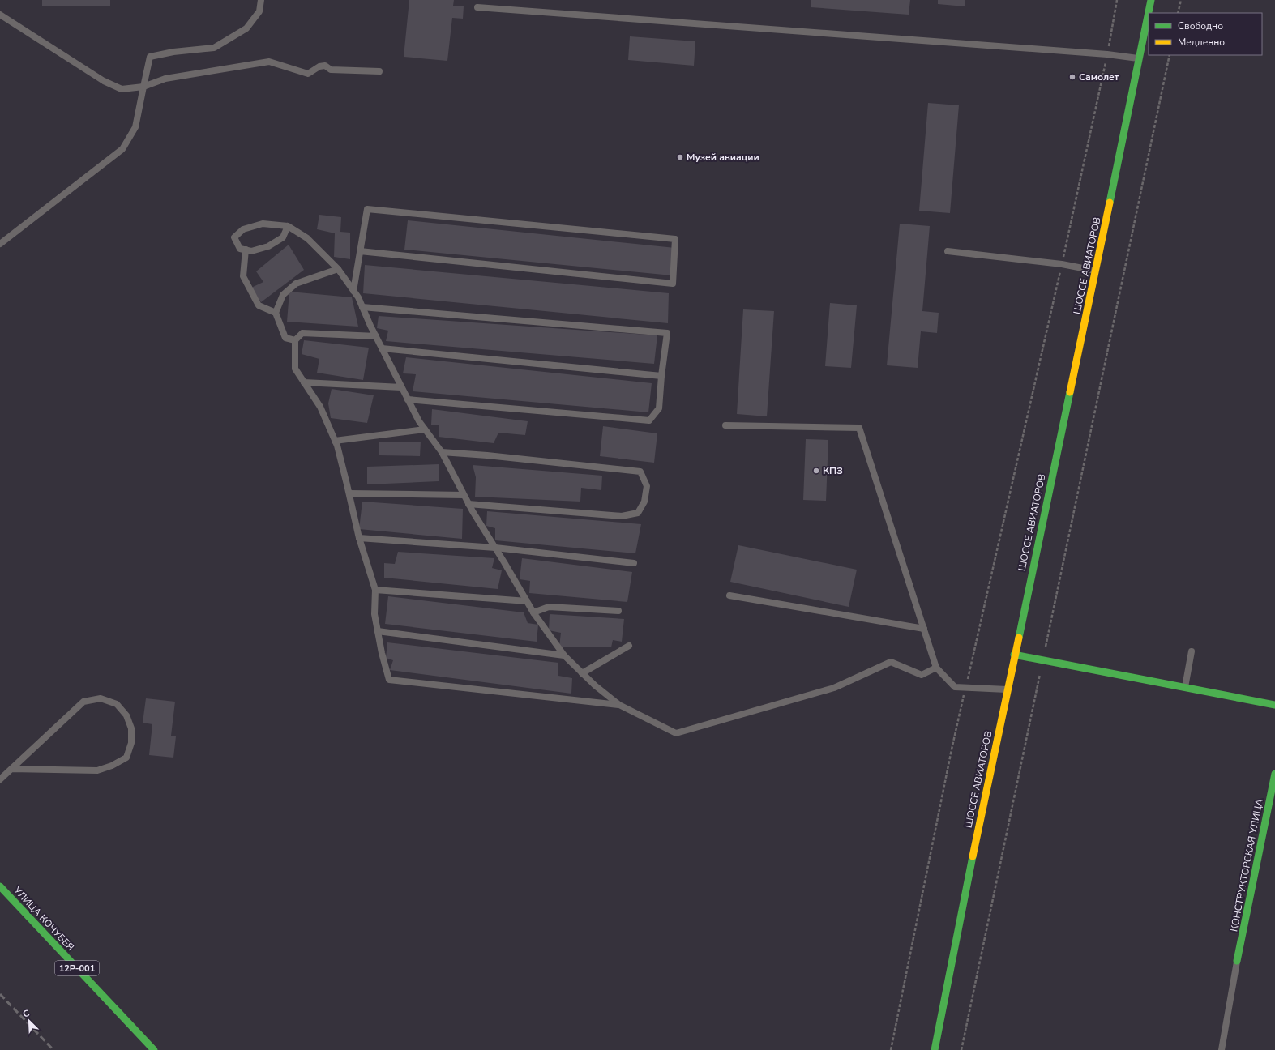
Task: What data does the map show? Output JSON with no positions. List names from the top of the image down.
{
  "streets": {
    "street": [
      "ШОССЕ АВИАТОРОВ",
      "КОНСТРУКТОРСКАЯ УЛИЦА",
      "УЛИЦА КОЧУБЕЯ",
      "12Р-001"
    ]
  },
  "places": ["Самолет", "Музей авиации", "КПЗ"],
  "legend": ["Свободно", "Медленно"],
  "north": "top left"
}
